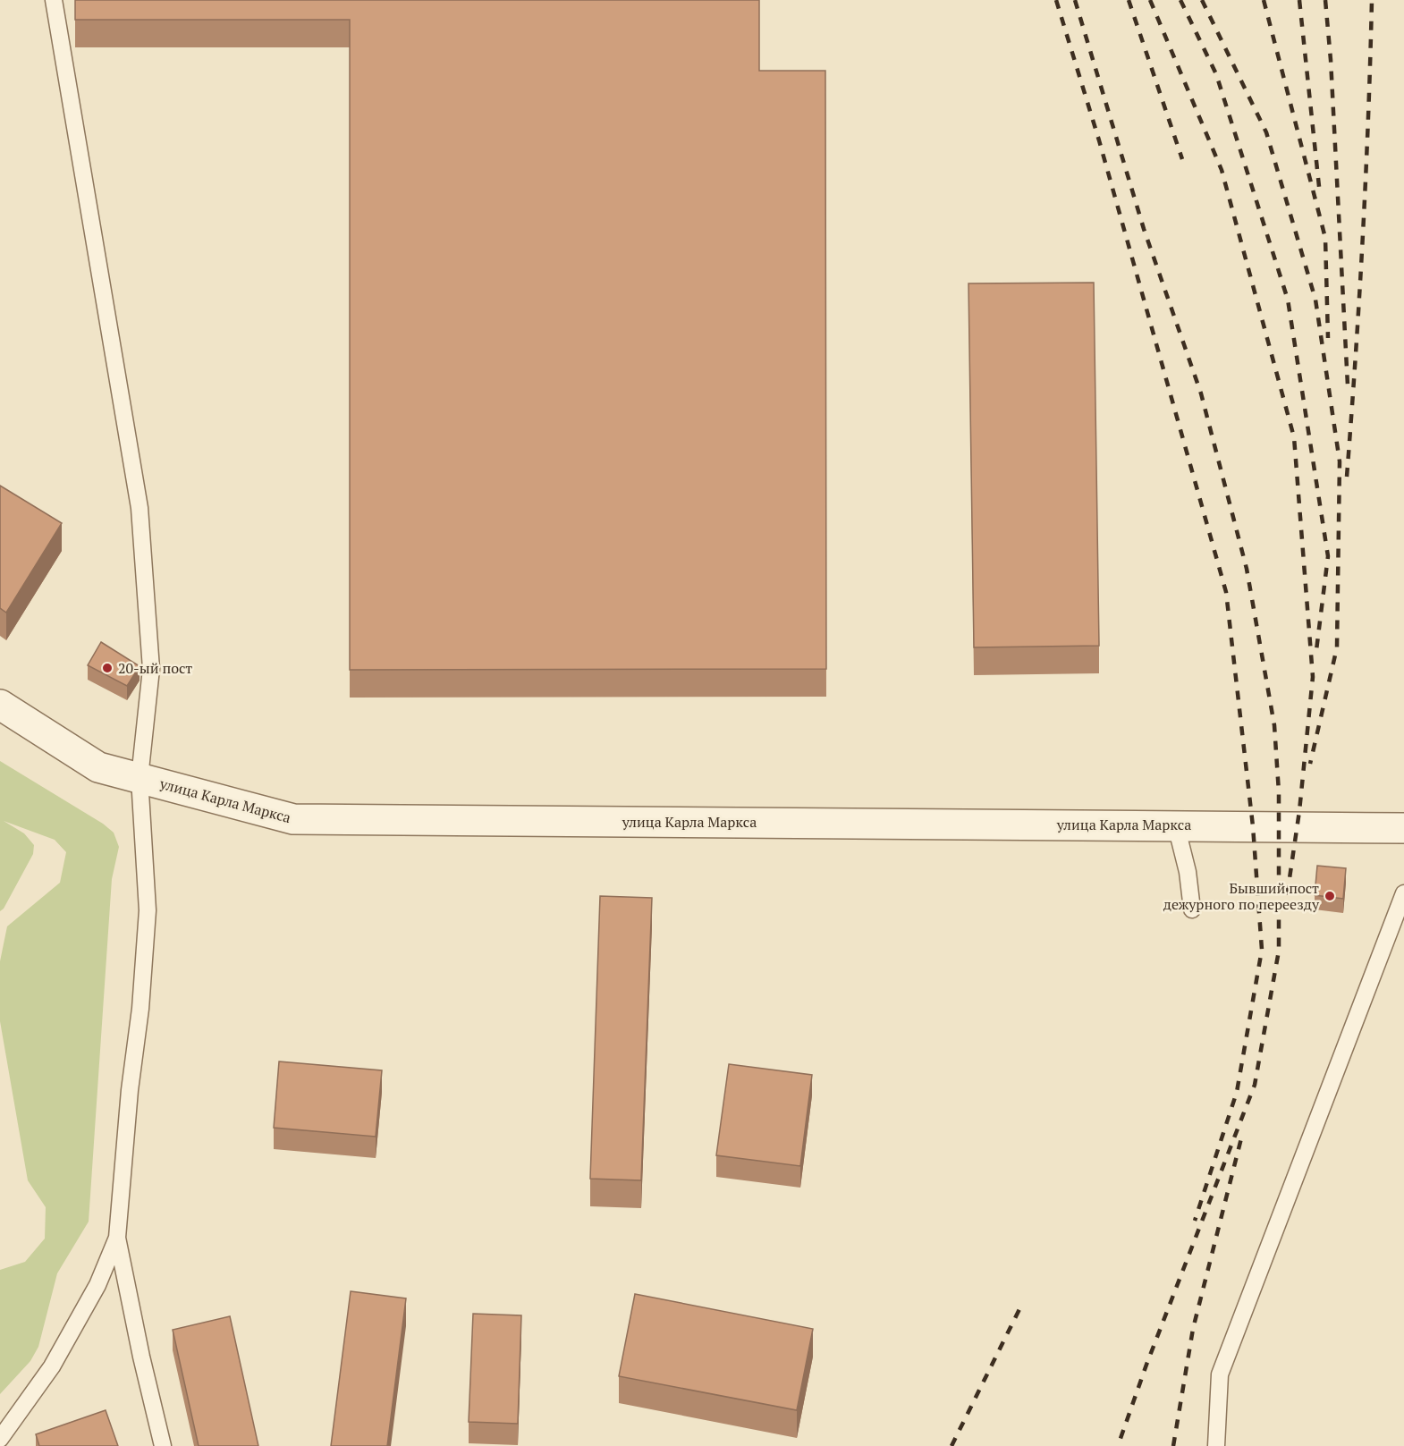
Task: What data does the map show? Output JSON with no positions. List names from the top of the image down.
{
  "streets": {
    "street": ["улица Карла Маркса"]
  },
  "places": ["20-ый пост", "Бывший пост дежурного по переезду"]
}
